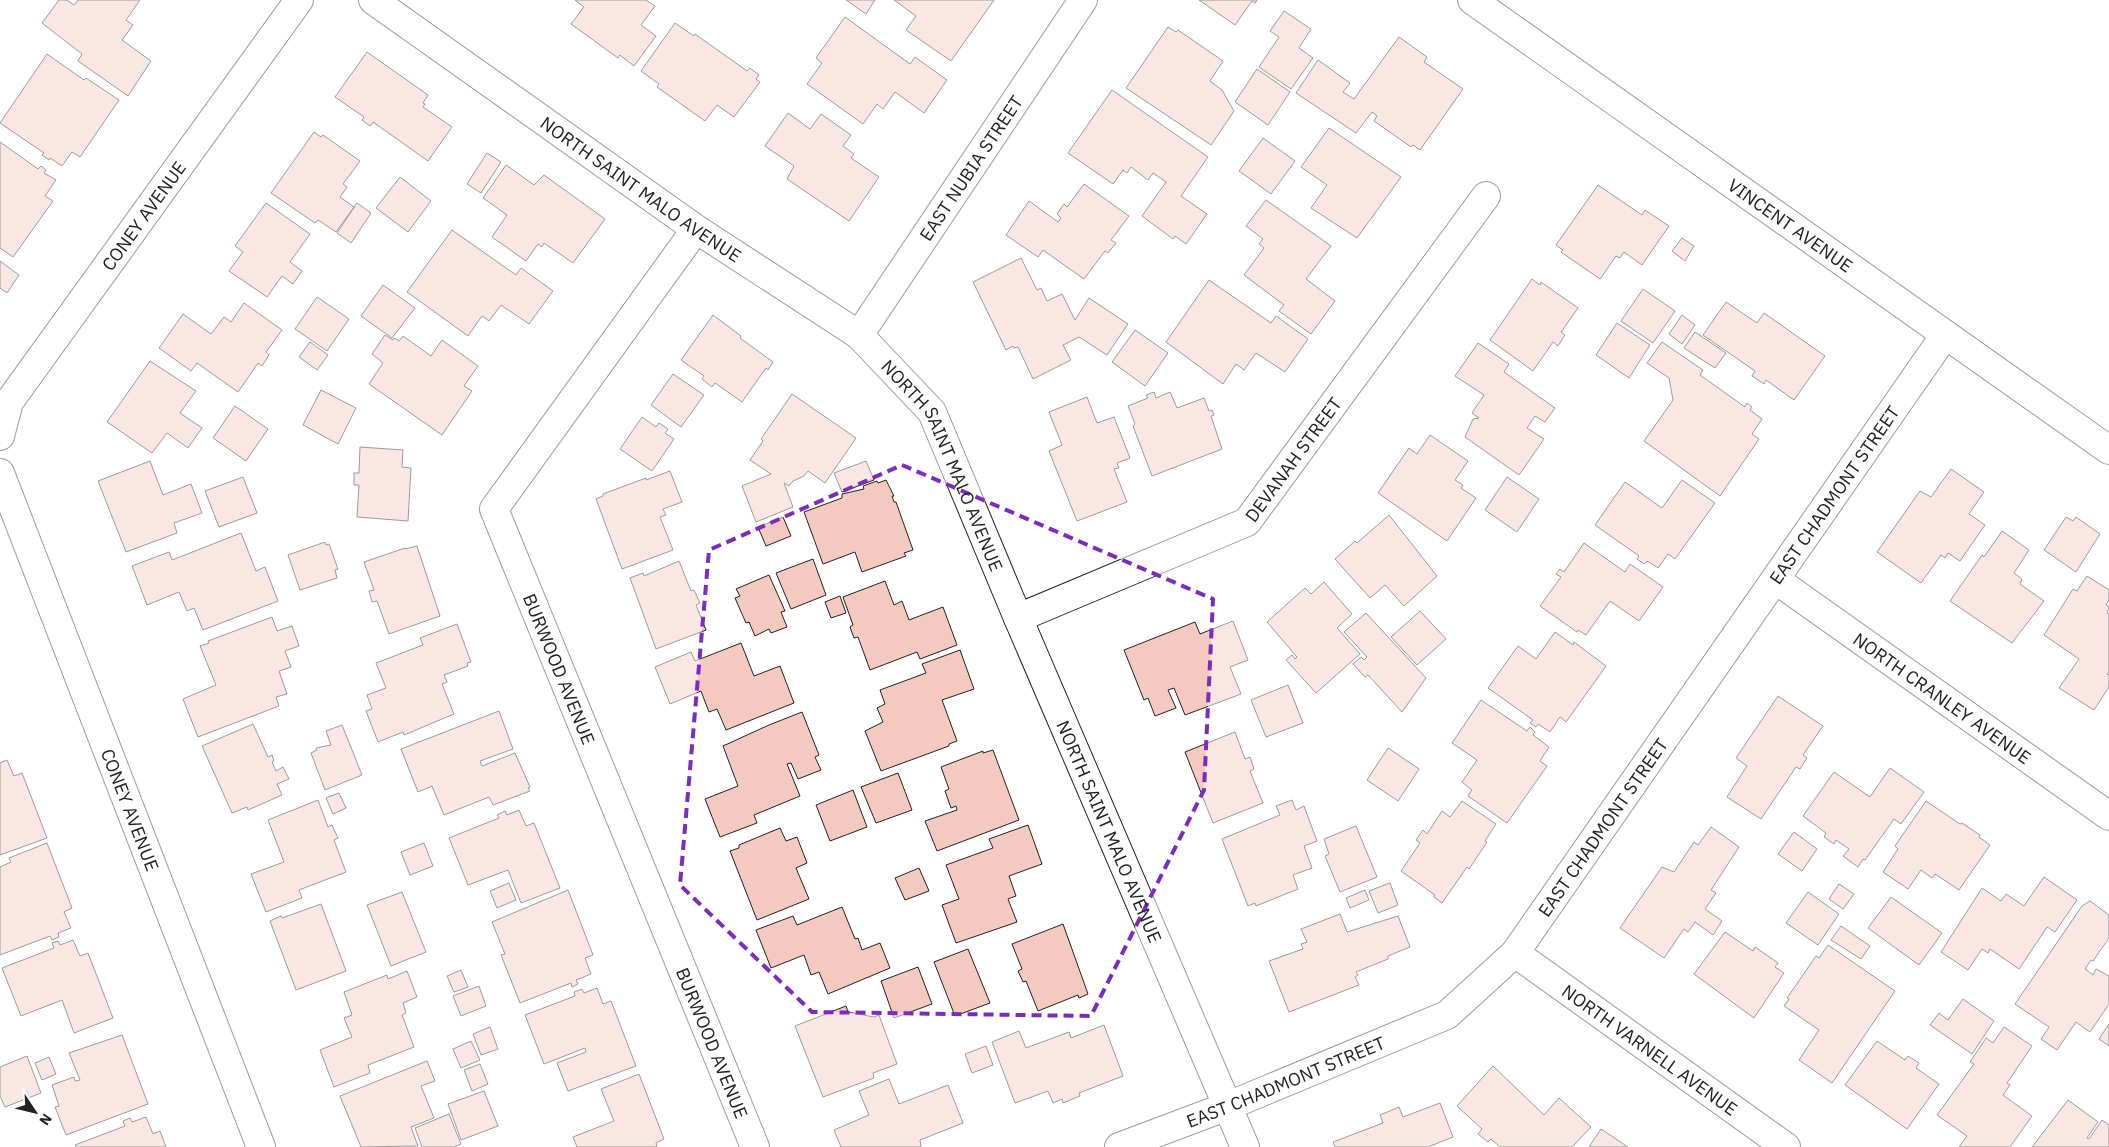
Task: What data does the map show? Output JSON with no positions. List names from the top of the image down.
{
  "streets": {
    "street": [
      "EAST NUBIA STREET",
      "NORTH SAINT MALO AVENUE",
      "CONEY AVENUE",
      "VINCENT AVENUE",
      "DEVANAH STREET",
      "EAST CHADMONT STREET",
      "BURWOOD AVENUE",
      "NORTH CRANLEY AVENUE",
      "NORTH VARNELL AVENUE"
    ]
  },
  "crossings": [
    ["EAST NUBIA STREET", "NORTH SAINT MALO AVENUE"],
    ["NORTH SAINT MALO AVENUE", "DEVANAH STREET"],
    ["NORTH SAINT MALO AVENUE", "EAST CHADMONT STREET"],
    ["NORTH SAINT MALO AVENUE", "BURWOOD AVENUE"],
    ["VINCENT AVENUE", "EAST CHADMONT STREET"],
    ["EAST CHADMONT STREET", "NORTH CRANLEY AVENUE"],
    ["EAST CHADMONT STREET", "NORTH VARNELL AVENUE"]
  ],
  "north": "bottom right"
}
